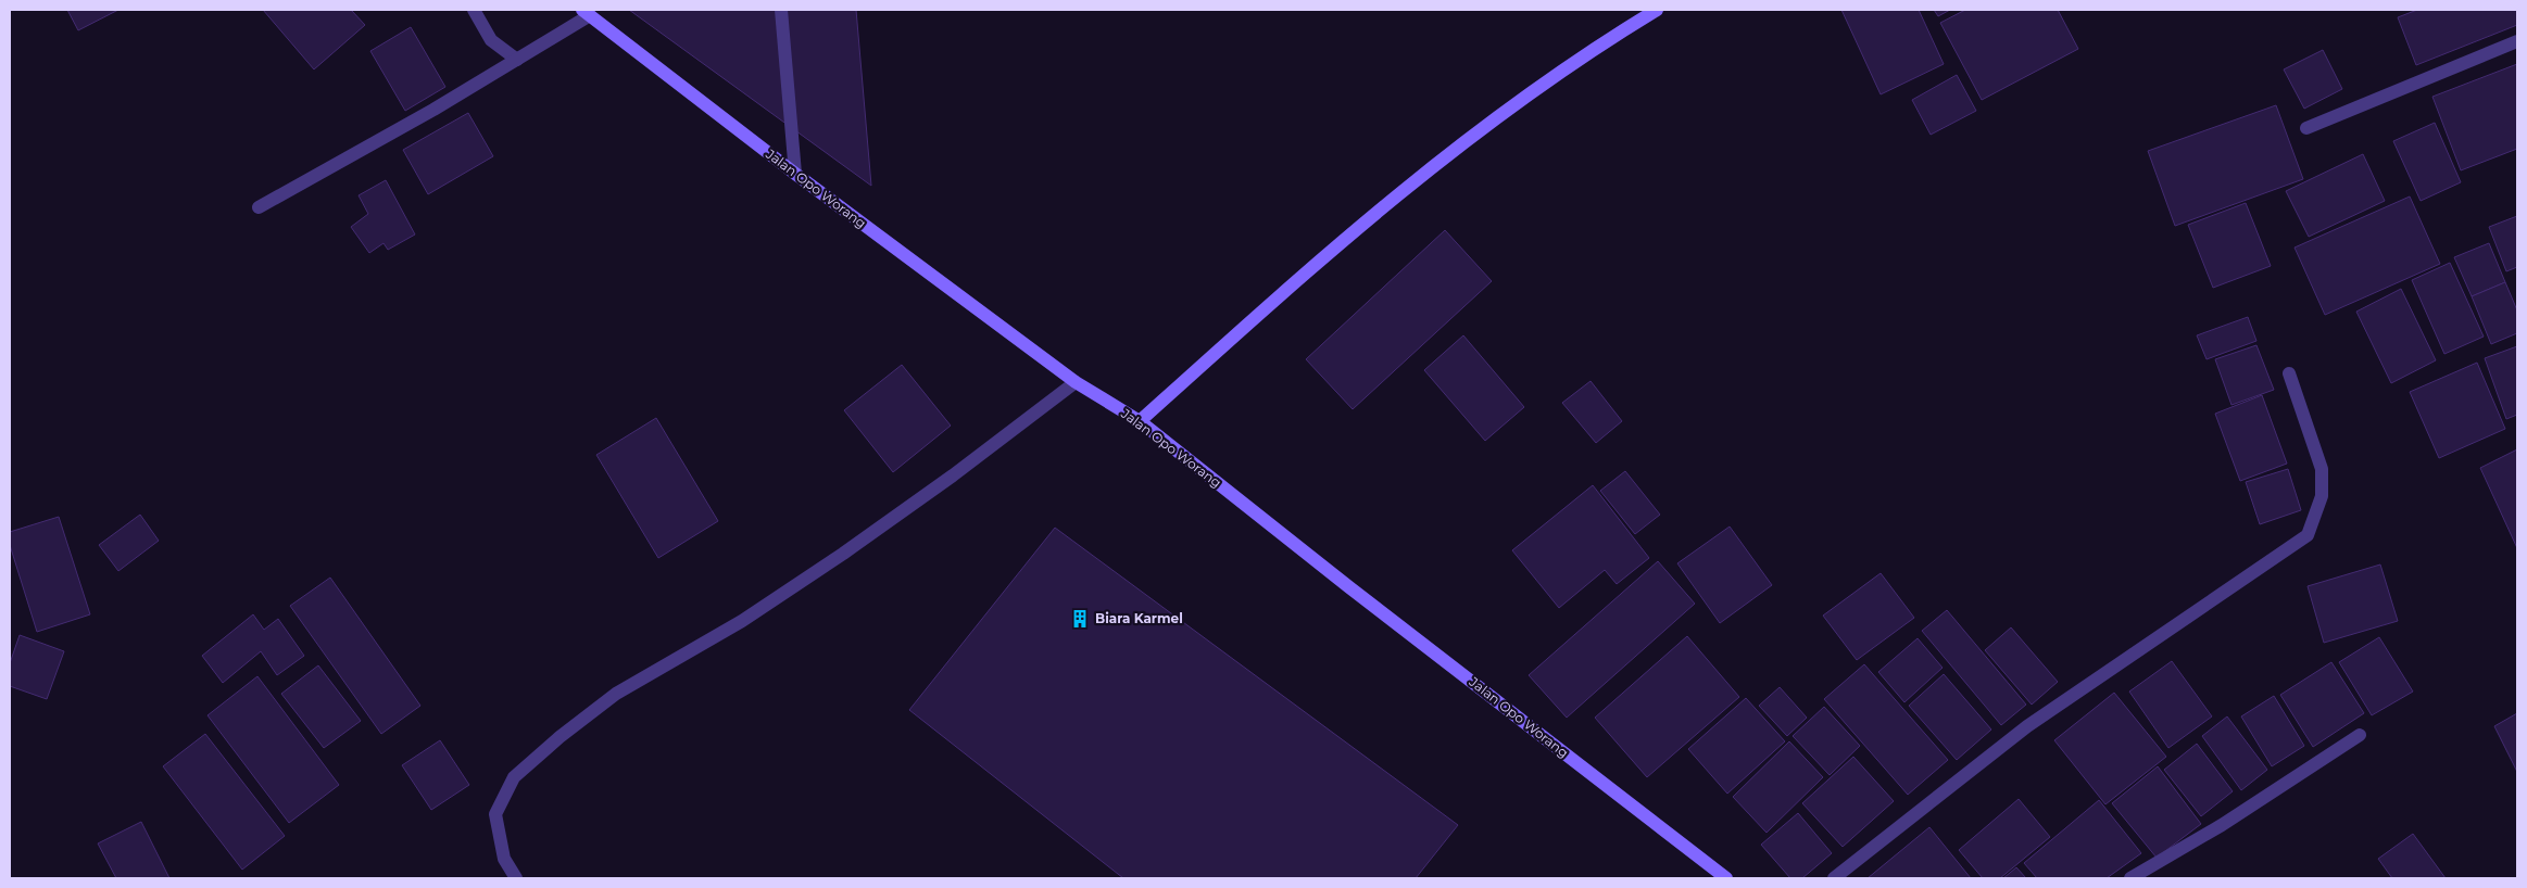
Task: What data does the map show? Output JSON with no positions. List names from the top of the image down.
{
  "streets": {
    "street": ["Jalan Opo Worang"]
  },
  "places": {
    "building": ["Biara Karmel"]
  }
}
